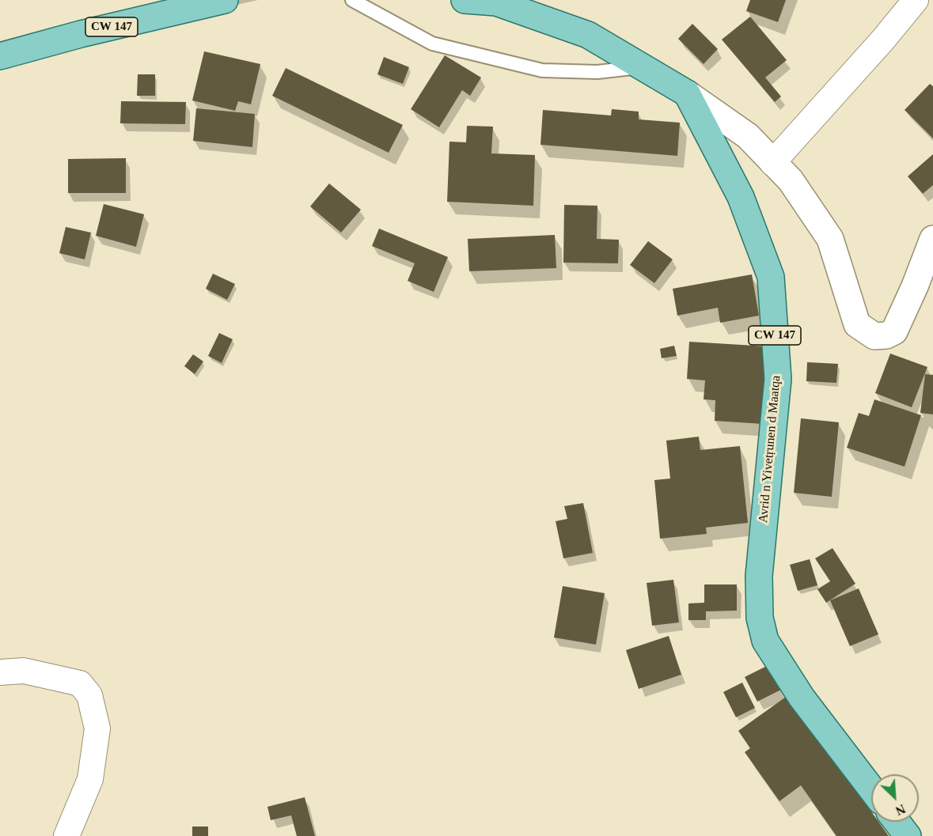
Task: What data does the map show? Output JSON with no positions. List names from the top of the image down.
{
  "streets": {
    "main road": ["CW 147", "Avrid n Yivetṛunen d Maatqa"]
  },
  "north": "bottom right"
}
